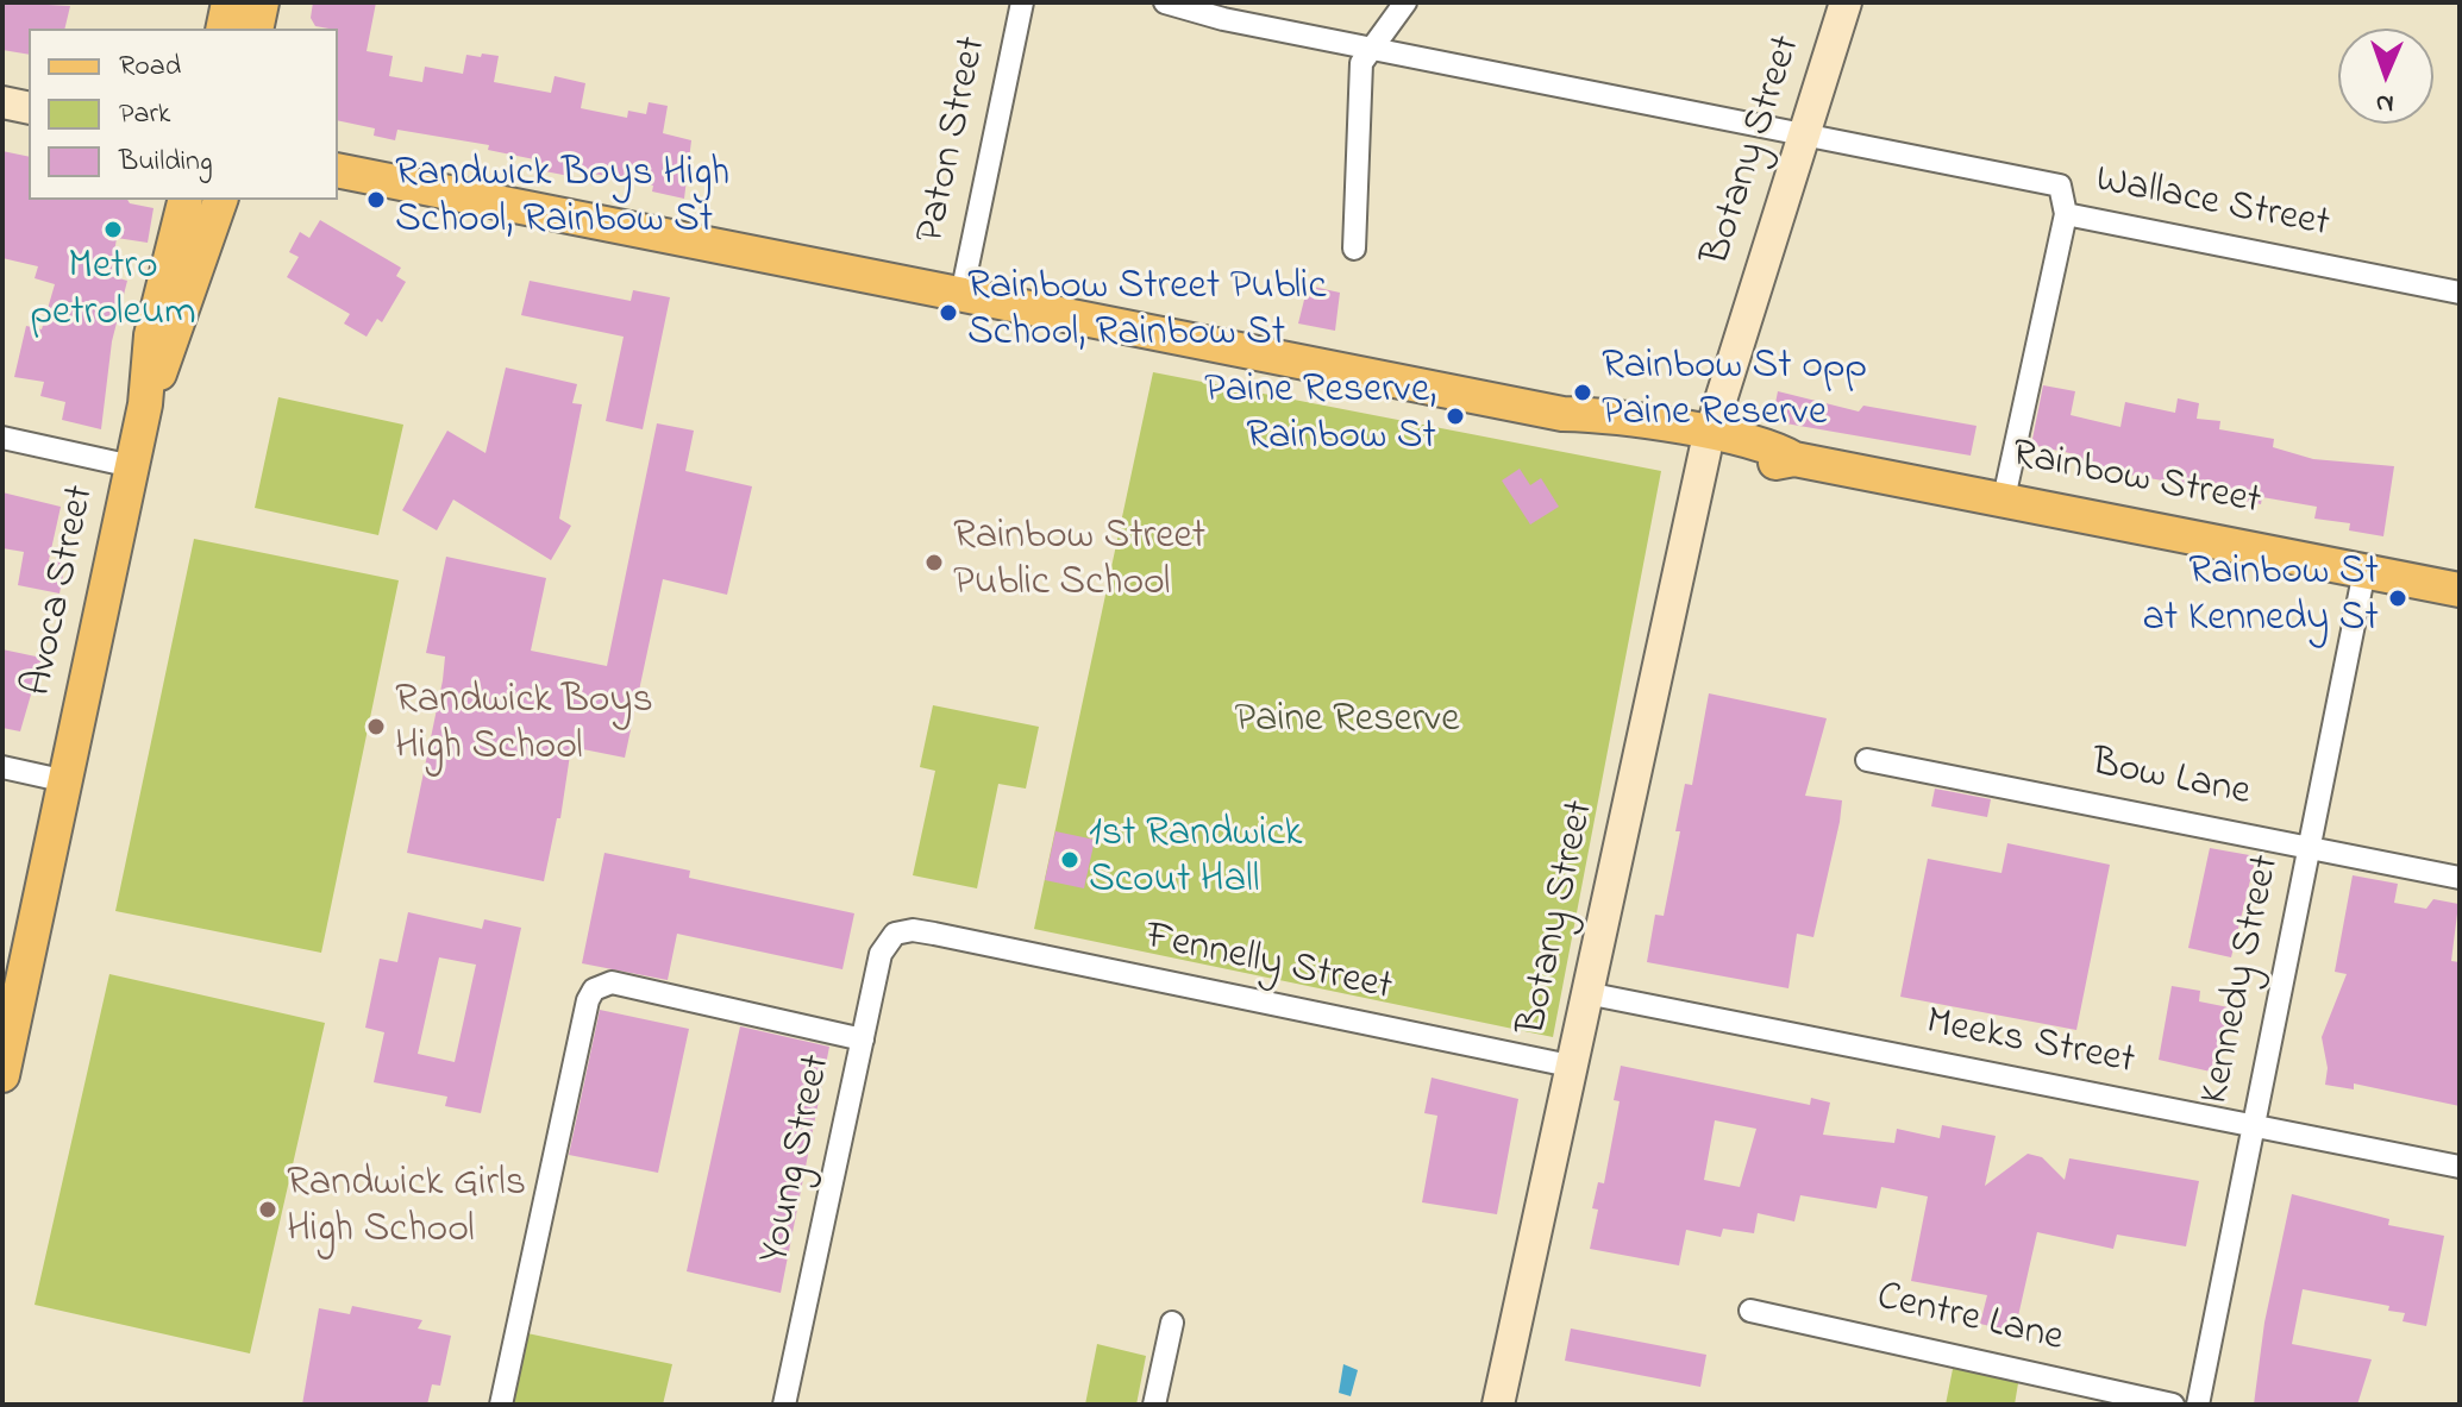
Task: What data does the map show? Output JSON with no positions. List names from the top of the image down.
{
  "streets": {
    "main road": ["Rainbow Street", "Avoca Street"],
    "street": [
      "Paton Street",
      "Botany Street",
      "Wallace Street",
      "Bow Lane",
      "Fennelly Street",
      "Kennedy Street",
      "Meeks Street",
      "Young Street",
      "Centre Lane"
    ]
  },
  "crossings": [
    ["Paton Street", "Rainbow Street"],
    ["Botany Street", "Wallace Street"],
    ["Botany Street", "Rainbow Street"],
    ["Botany Street", "Fennelly Street"],
    ["Botany Street", "Meeks Street"],
    ["Rainbow Street", "Kennedy Street"],
    ["Bow Lane", "Kennedy Street"],
    ["Fennelly Street", "Young Street"],
    ["Kennedy Street", "Meeks Street"]
  ],
  "parks": ["Paine Reserve"],
  "places": [
    "Randwick Boys High School, Rainbow St",
    "Metro petroleum",
    "Rainbow Street Public School, Rainbow St",
    "Rainbow St opp Paine Reserve",
    "Paine Reserve, Rainbow St",
    "Rainbow Street Public School",
    "Rainbow St at Kennedy St",
    "Randwick Boys High School",
    "1st Randwick Scout Hall",
    "Randwick Girls High School"
  ],
  "legend": ["Road", "Park", "Building"],
  "north": "bottom"
}
